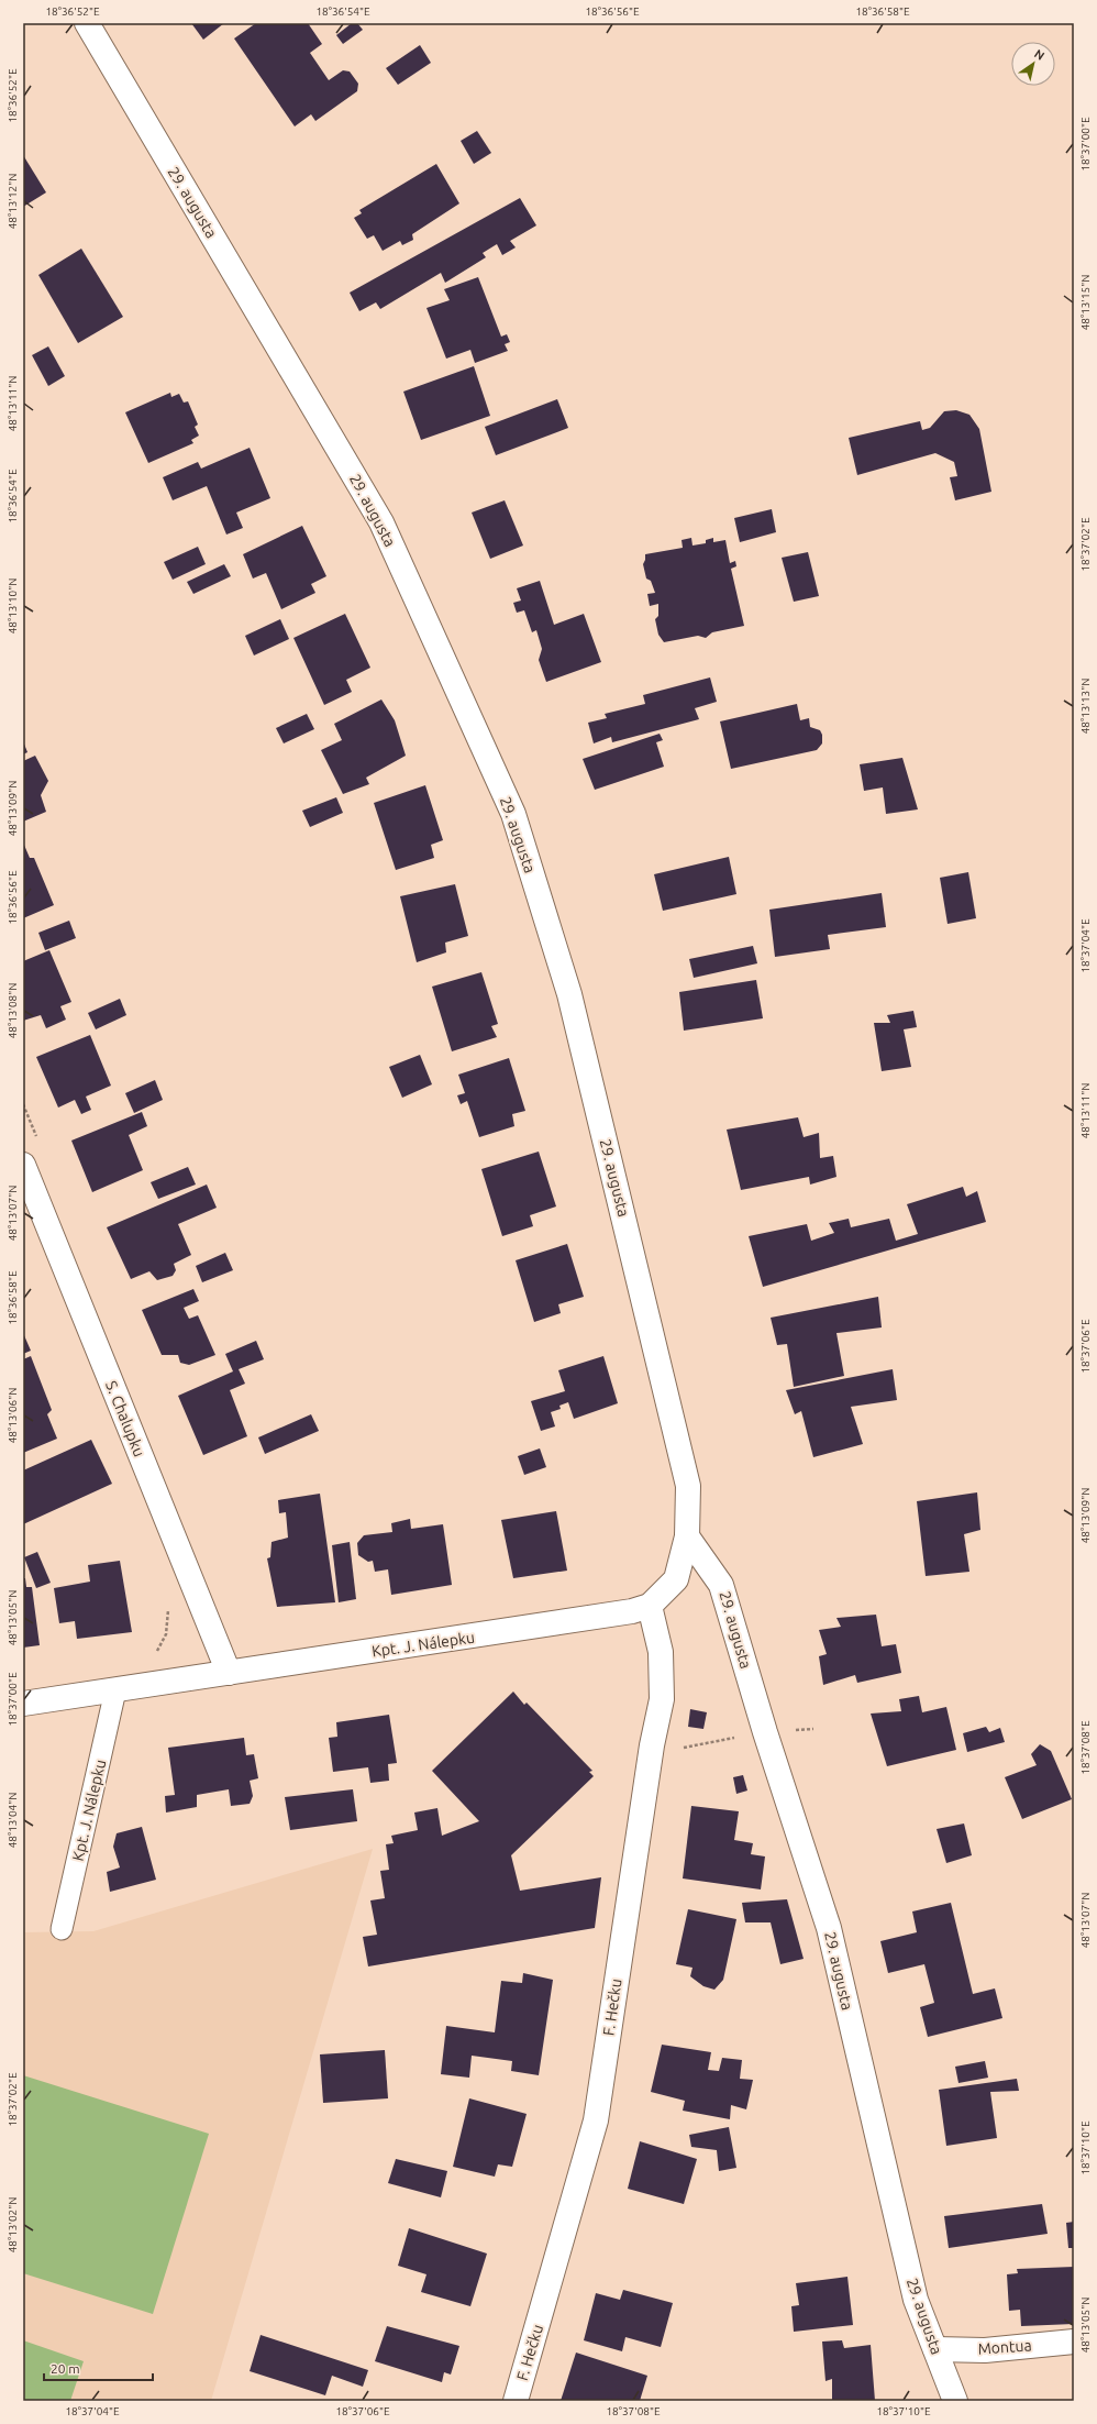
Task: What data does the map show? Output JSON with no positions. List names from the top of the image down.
{
  "streets": {
    "street": [
      "29. augusta",
      "S. Chalupku",
      "Kpt. J. Nálepku",
      "F. Hečku",
      "Montua"
    ]
  },
  "crossings": [
    ["29. augusta", "Montua"],
    ["S. Chalupku", "Kpt. J. Nálepku"],
    ["Kpt. J. Nálepku", "F. Hečku"]
  ],
  "scale_bar": "20 m",
  "north": "top right",
  "coordinates": [
    "18°36'52\"E",
    "18°36'54\"E",
    "18°36'56\"E",
    "18°36'58\"E",
    "18°37'00\"E",
    "48°13'12\"N",
    "48°13'15\"N",
    "48°13'11\"N",
    "18°37'02\"E",
    "48°13'10\"N",
    "48°13'13\"N",
    "48°13'09\"N",
    "18°37'04\"E",
    "48°13'08\"N",
    "48°13'07\"N",
    "18°37'06\"E",
    "48°13'06\"N",
    "48°13'05\"N",
    "18°37'08\"E",
    "48°13'04\"N",
    "18°37'10\"E",
    "48°13'02\"N"
  ]
}
